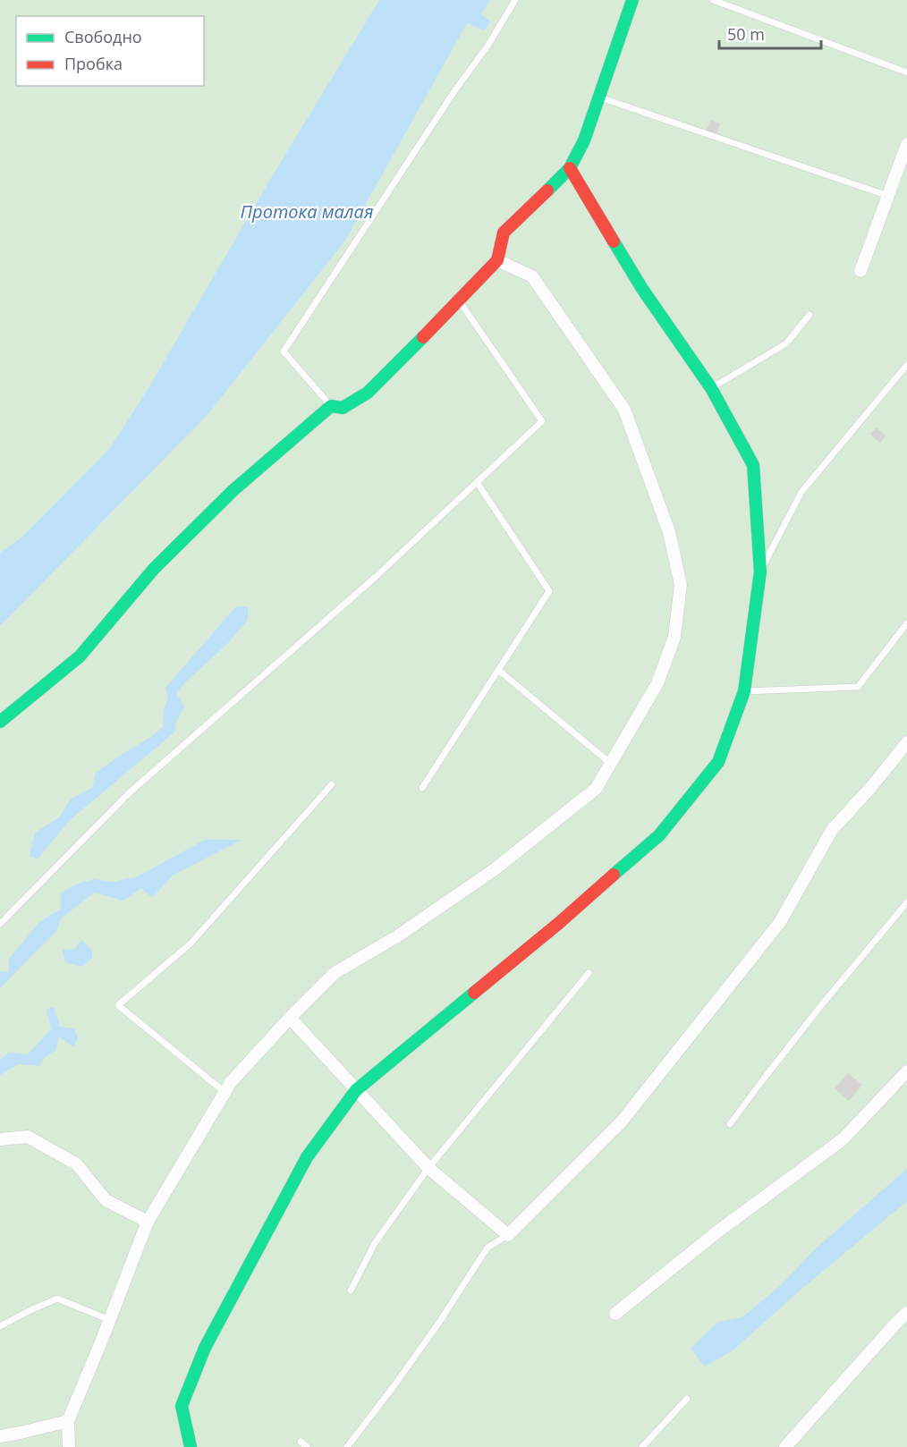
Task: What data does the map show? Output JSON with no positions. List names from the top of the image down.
{
  "water": ["Протока малая"],
  "legend": ["Свободно", "Пробка"],
  "scale_bar": "50 m"
}
